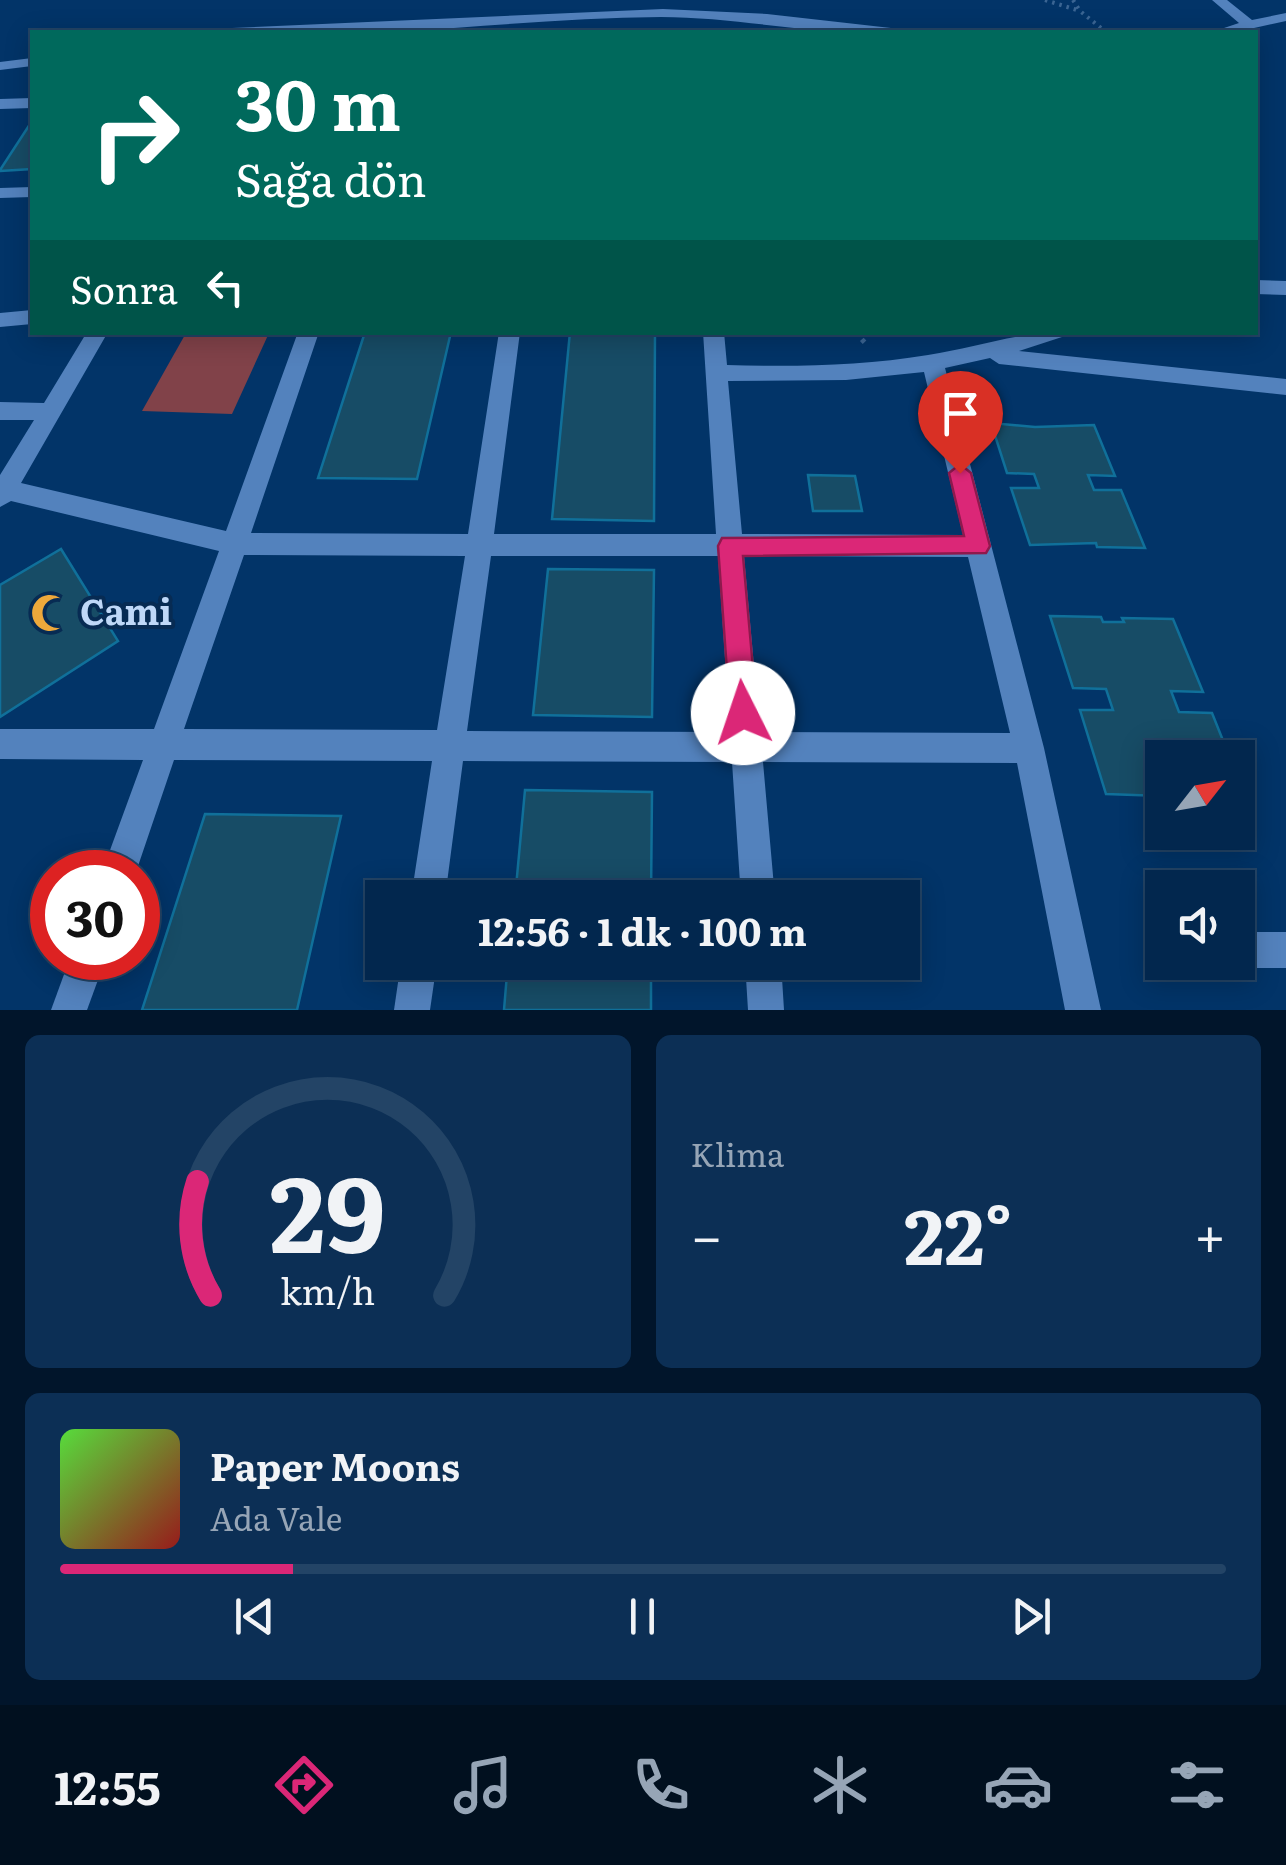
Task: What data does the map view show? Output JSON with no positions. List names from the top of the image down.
{
  "places": {
    "mosque": ["Cami"]
  },
  "north": "top right",
  "page": {
    "turn": ["30 m", "Sağa dön"],
    "then": "Sonra",
    "limit": "30",
    "trip": "12:56 · 1 dk · 100 m",
    "tile": "Klima",
    "heat": ["−", "22°", "+"],
    "song": ["Paper Moons", "Ada Vale"],
    "tabs": "12:55",
    "gauge": ["29", "km/h"]
  }
}
